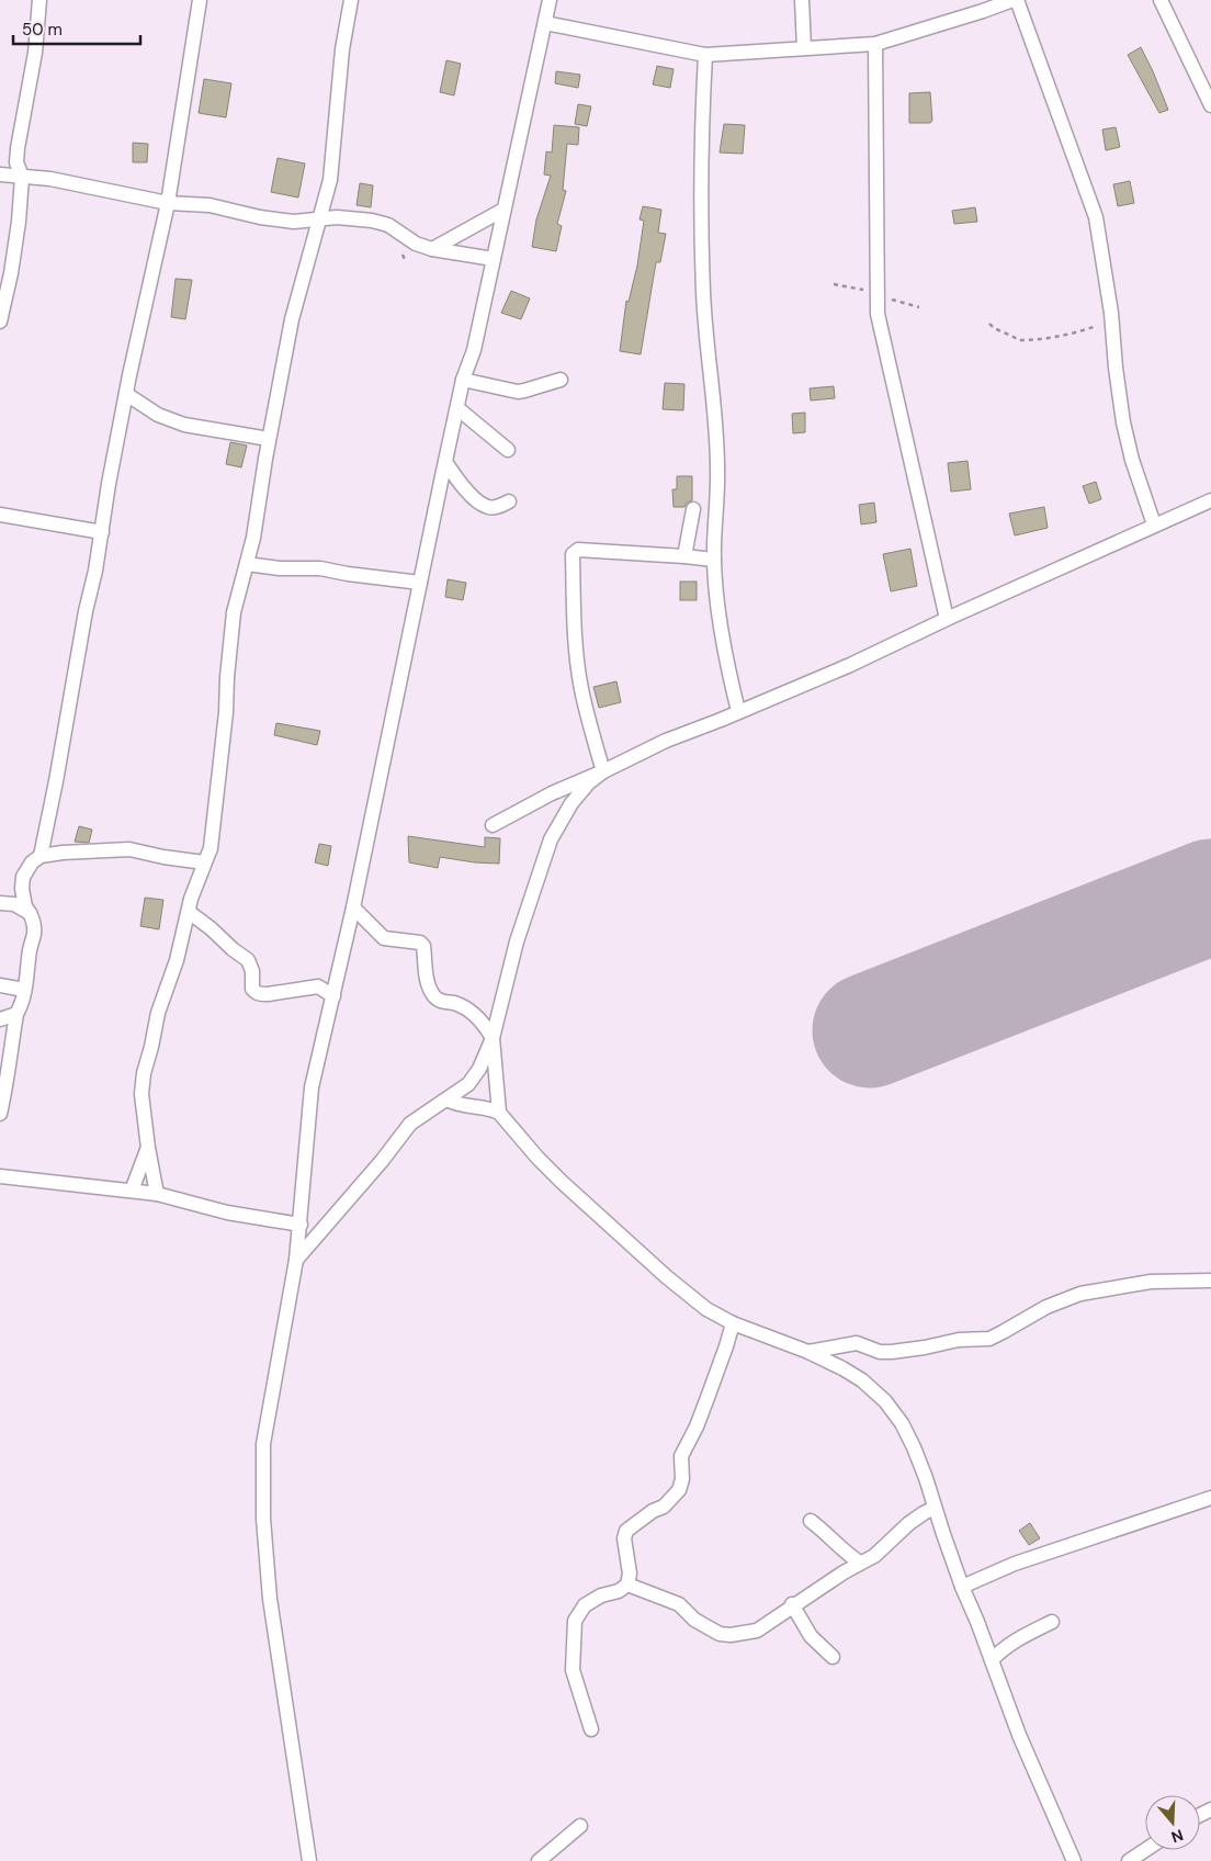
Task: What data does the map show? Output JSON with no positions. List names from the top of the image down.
{
  "scale_bar": "50 m",
  "north": "bottom"
}
